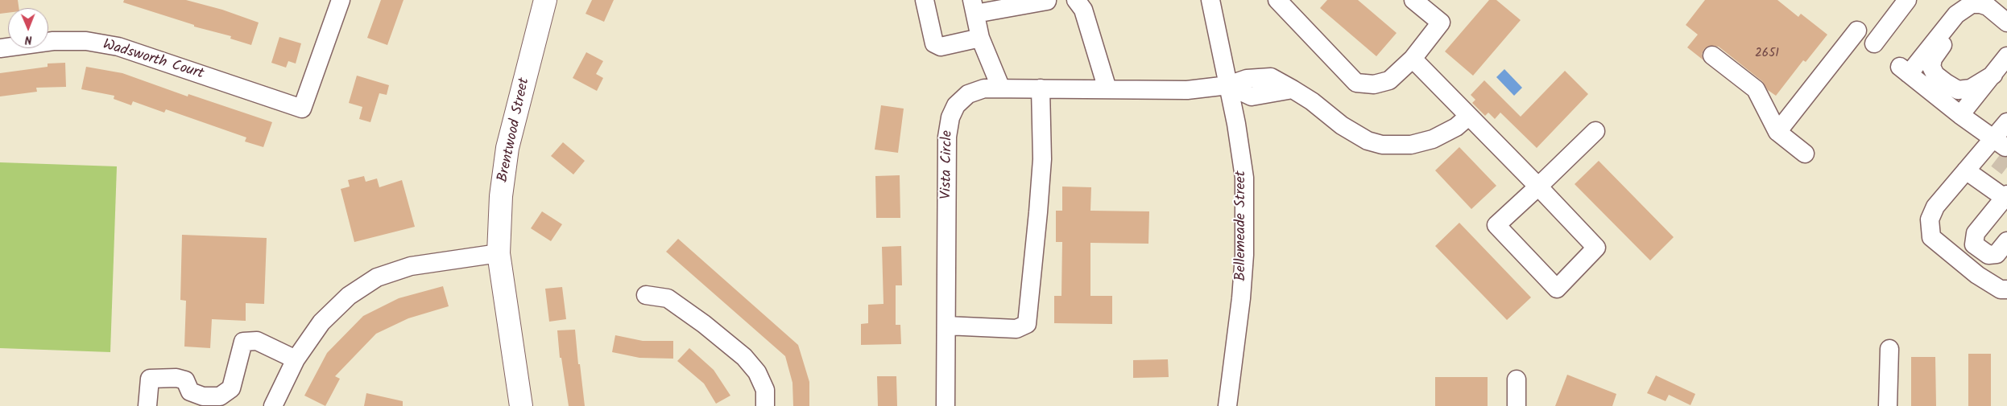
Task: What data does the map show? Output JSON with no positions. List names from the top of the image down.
{
  "streets": {
    "main road": ["Brentwood Street"],
    "street": ["Wadsworth Court", "Vista Circle", "Bellemeade Street"]
  },
  "crossings": [
    ["Vista Circle", "Bellemeade Street"]
  ],
  "house_numbers": ["2651"],
  "north": "bottom"
}
